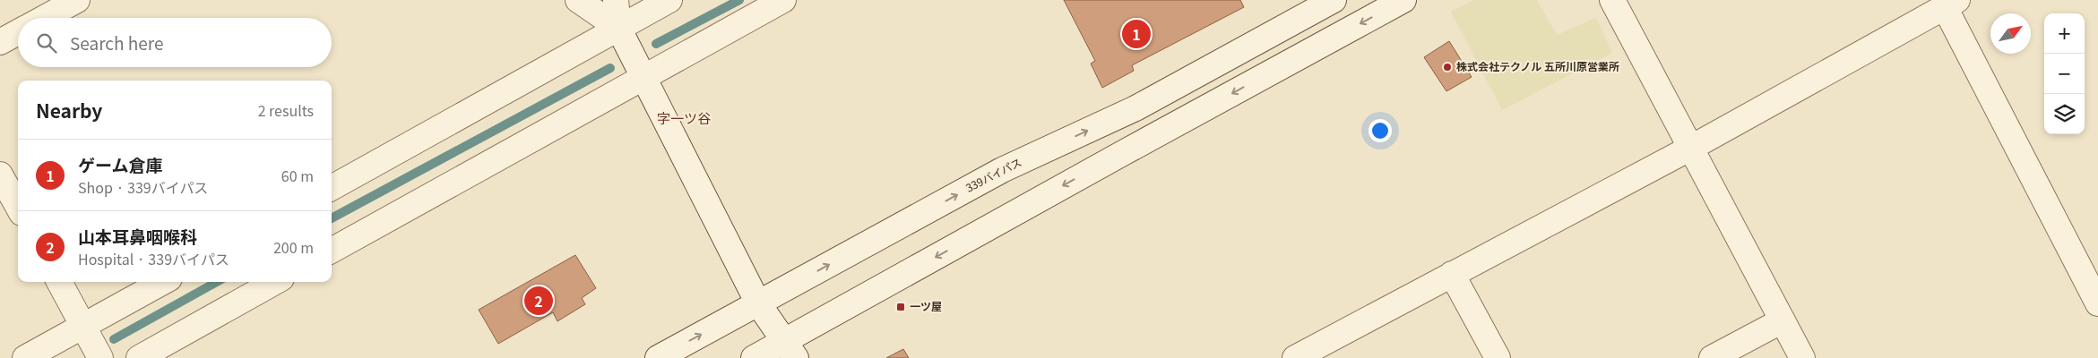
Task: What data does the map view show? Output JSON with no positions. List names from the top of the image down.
{
  "streets": {
    "street": ["339バイパス"]
  },
  "districts": ["字一ツ谷"],
  "places": {
    "other": ["株式会社テクノル 五所川原営業所"],
    "transit": ["一ツ屋"]
  },
  "north": "top right",
  "page": {
    "map_buttons": ["+", "−"],
    "pins": ["1", "2"],
    "search": "Search here",
    "heading": ["Nearby", "2 results"],
    "list": [
      {
        "mark": "1",
        "name": "ゲーム倉庫",
        "note": "Shop · 339バイパス",
        "value": "60 m"
      },
      {
        "mark": "2",
        "name": "山本耳鼻咽喉科",
        "note": "Hospital · 339バイパス",
        "value": "200 m"
      }
    ]
  }
}
